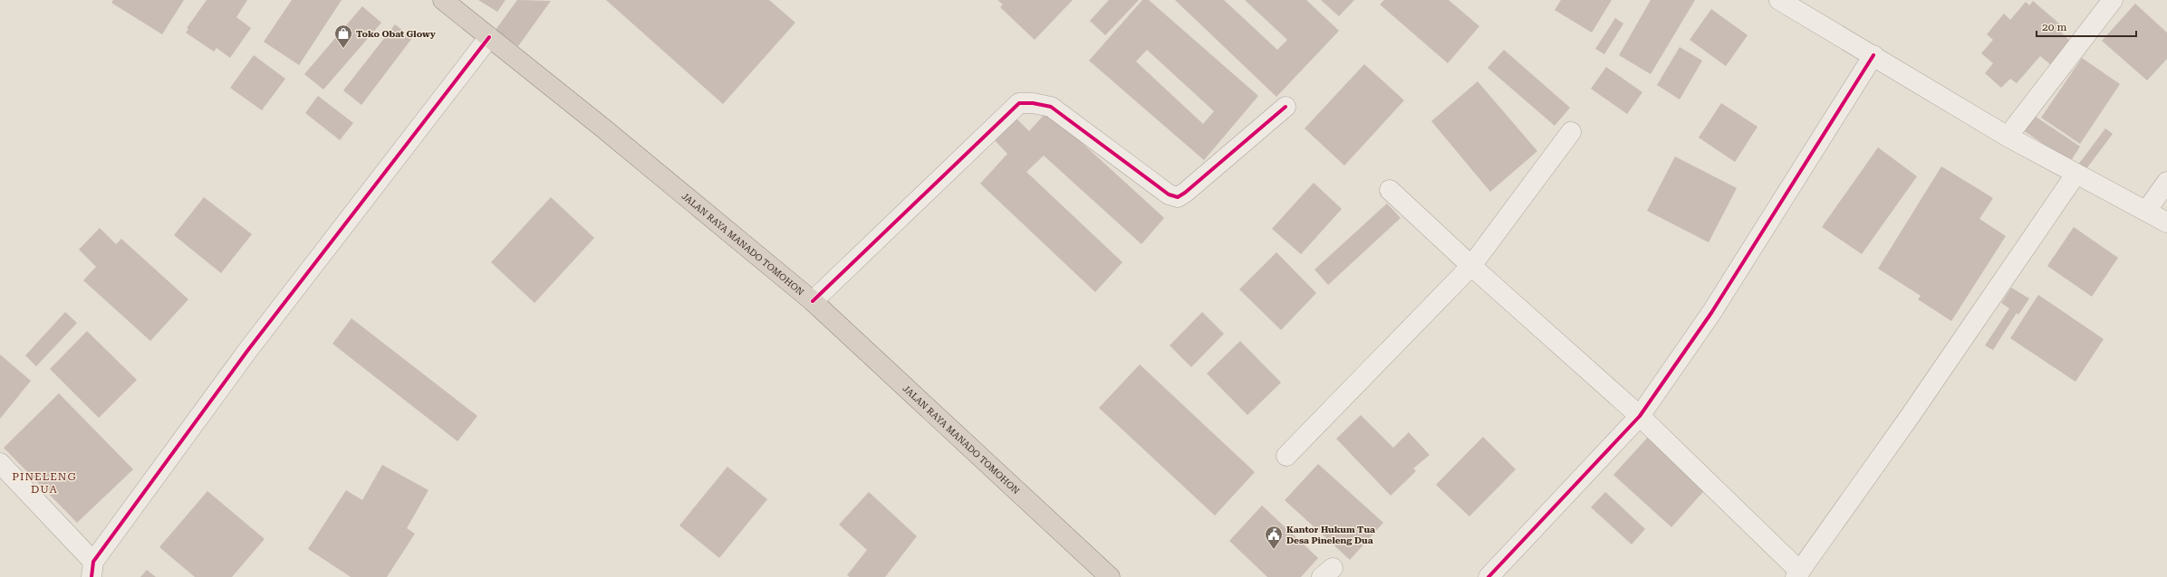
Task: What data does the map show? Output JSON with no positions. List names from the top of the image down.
{
  "streets": {
    "highway": ["JALAN RAYA MANADO TOMOHON"]
  },
  "districts": ["PINELENG DUA"],
  "places": {
    "shop": ["Toko Obat Glowy"],
    "public building": ["Kantor Hukum Tua Desa Pineleng Dua"]
  },
  "scale_bar": "20 m"
}
